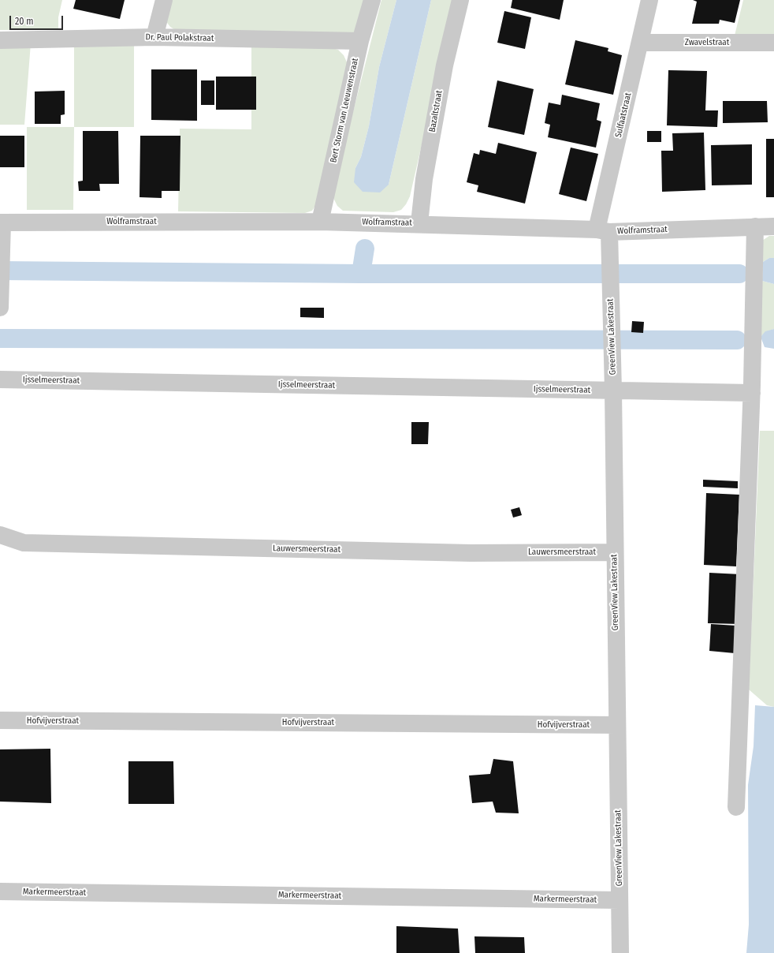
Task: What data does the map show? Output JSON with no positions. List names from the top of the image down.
{
  "streets": {
    "street": [
      "Dr. Paul Polakstraat",
      "Zwavelstraat",
      "Bert Storm van Leeuwenstraat",
      "Bazaltstraat",
      "Sulfaatstraat",
      "Wolframstraat",
      "GreenView Lakestraat",
      "Ijsselmeerstraat",
      "Lauwersmeerstraat",
      "Hofvijverstraat",
      "Markermeerstraat"
    ]
  },
  "crossings": [
    ["Dr. Paul Polakstraat", "Bert Storm van Leeuwenstraat"],
    ["Zwavelstraat", "Sulfaatstraat"],
    ["Bert Storm van Leeuwenstraat", "Wolframstraat"],
    ["Bazaltstraat", "Wolframstraat"],
    ["Sulfaatstraat", "Wolframstraat"],
    ["Sulfaatstraat", "GreenView Lakestraat"],
    ["Wolframstraat", "GreenView Lakestraat"],
    ["GreenView Lakestraat", "Ijsselmeerstraat"],
    ["GreenView Lakestraat", "Lauwersmeerstraat"],
    ["GreenView Lakestraat", "Hofvijverstraat"],
    ["GreenView Lakestraat", "Markermeerstraat"]
  ],
  "scale_bar": "20 m"
}
